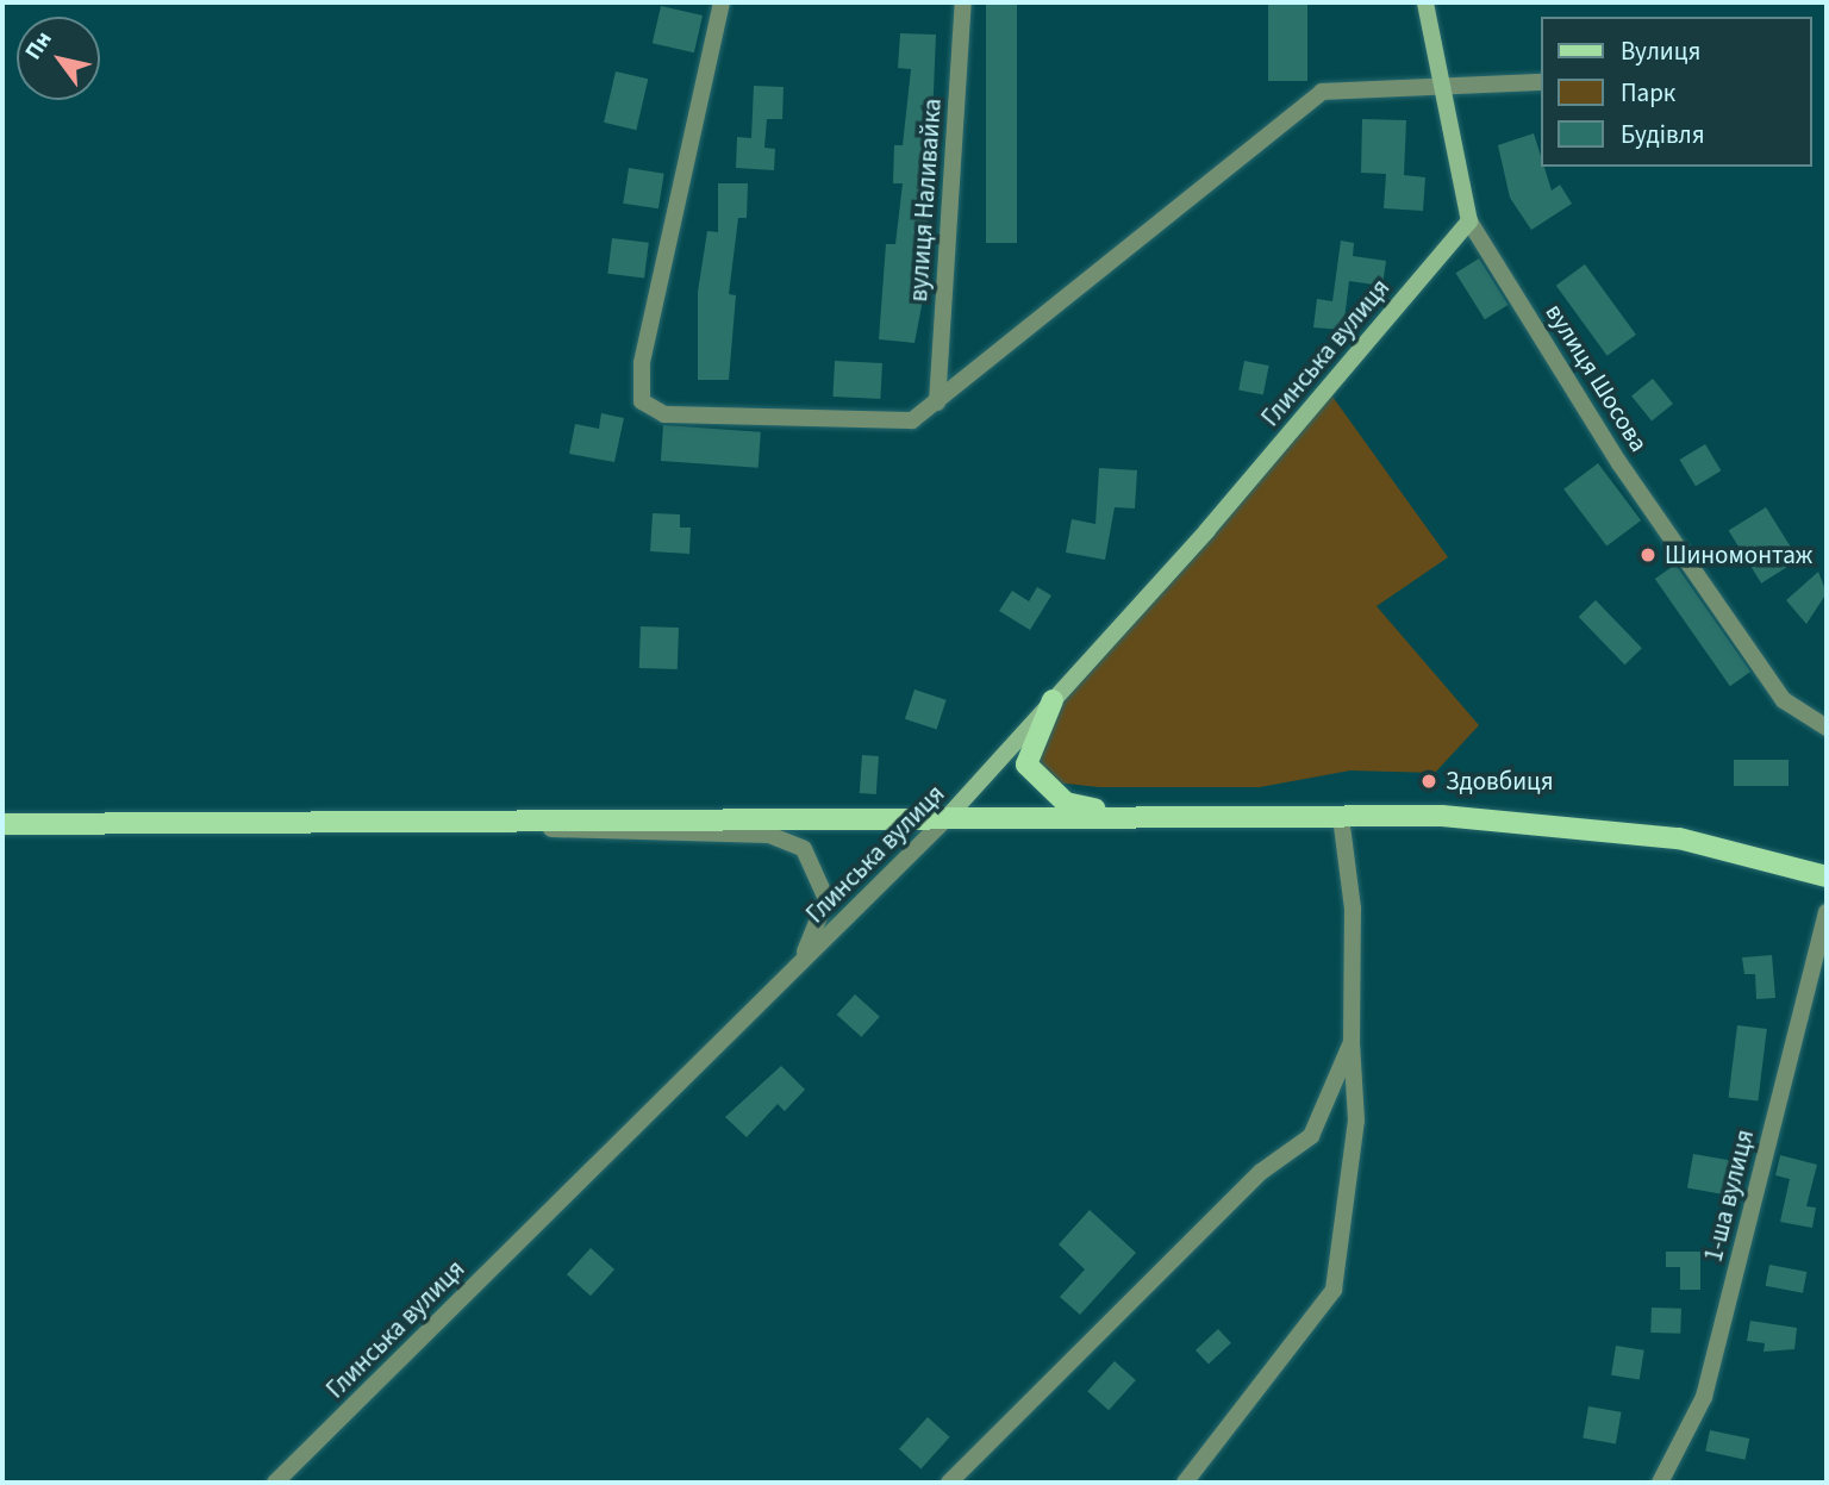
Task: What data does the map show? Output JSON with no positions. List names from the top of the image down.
{
  "streets": {
    "main road": ["Глинська вулиця", "вулиця Шосова"],
    "street": ["вулиця Наливайка", "1-ша вулиця"]
  },
  "crossings": [
    ["Глинська вулиця", "вулиця Шосова"]
  ],
  "places": ["Шиномонтаж", "Здовбиця"],
  "legend": ["Вулиця", "Парк", "Будівля"],
  "north": "top left"
}
